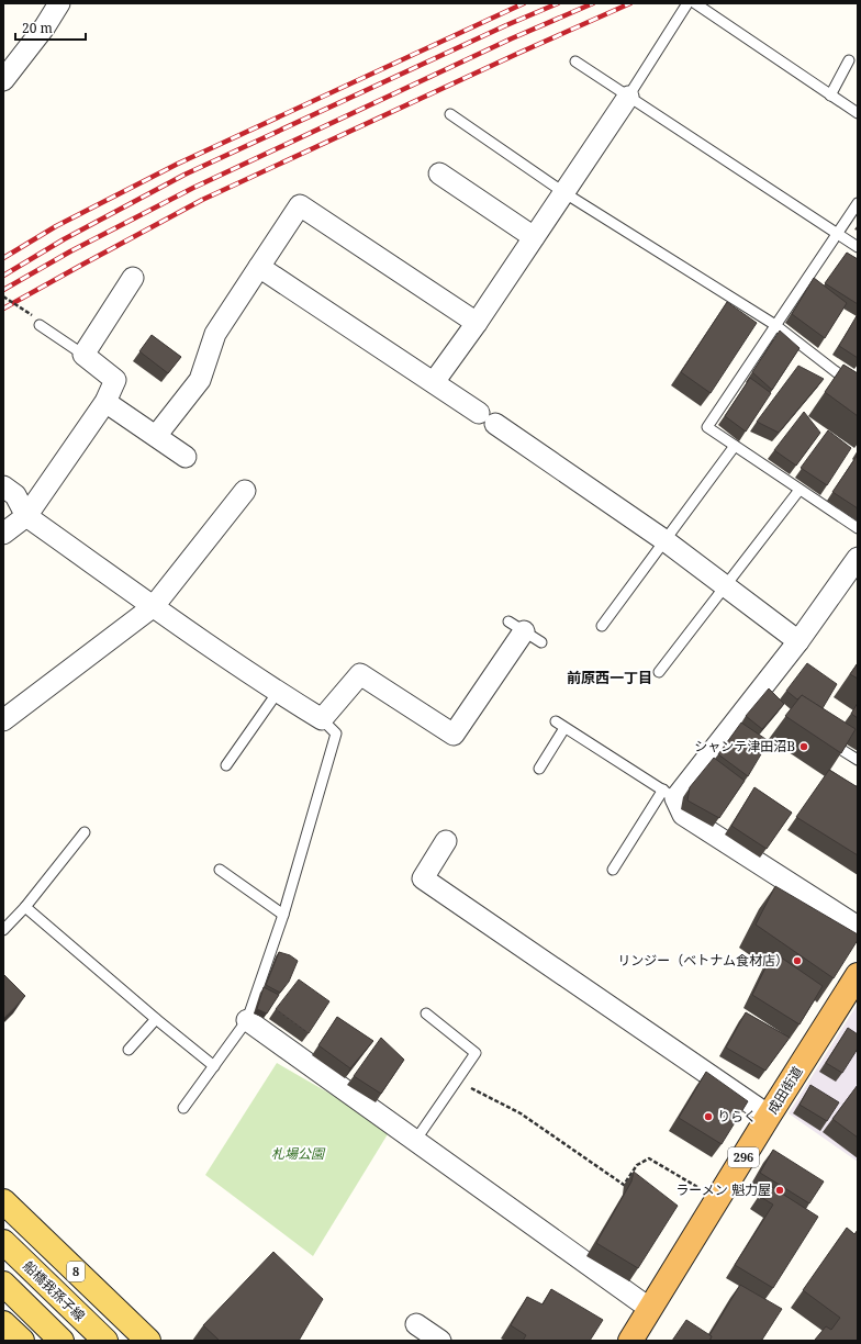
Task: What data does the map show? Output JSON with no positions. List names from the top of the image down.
{
  "streets": {
    "highway": ["成田街道", "296"],
    "main road": ["8", "船橋我孫子線"]
  },
  "districts": ["前原西一丁目"],
  "parks": ["札場公園"],
  "places": [
    "シャンテ津田沼B",
    "リンジー（ベトナム食材店）",
    "りらく",
    "ラーメン 魁力屋"
  ],
  "scale_bar": "20 m"
}
